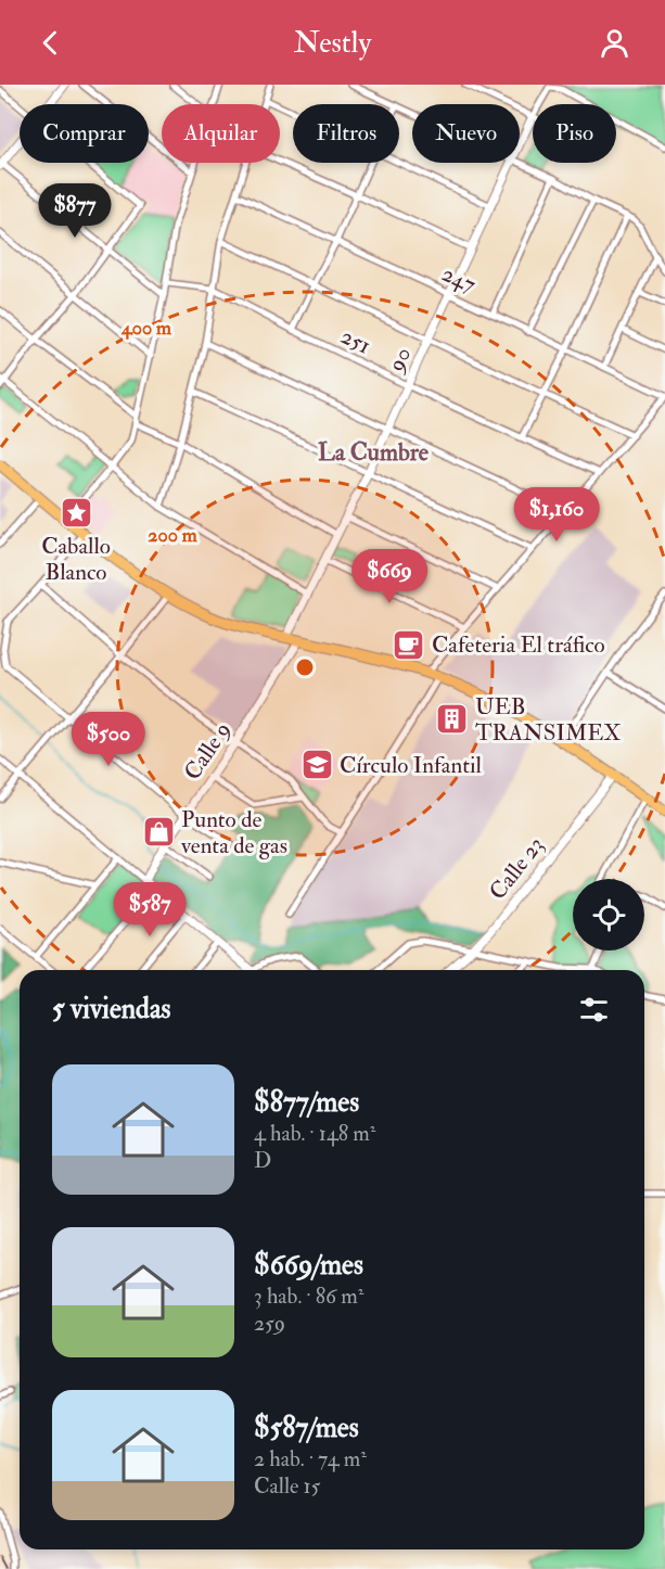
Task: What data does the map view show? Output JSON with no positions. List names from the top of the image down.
{
  "streets": {
    "street": [
      "247",
      "251",
      "90",
      "Calle 9",
      "Calle 23"
    ]
  },
  "crossings": [
    ["247", "90"],
    ["251", "90"]
  ],
  "districts": ["La Cumbre"],
  "places": {
    "place": ["Caballo Blanco"],
    "cafe": ["Cafeteria El tráfico"],
    "building": ["UEB TRANSIMEX"],
    "school or university": ["Círculo Infantil"],
    "shop": ["Punto de venta de gas"]
  },
  "page": {
    "header": "Nestly",
    "chip": [
      "Comprar",
      "Alquilar",
      "Filtros",
      "Nuevo",
      "Piso"
    ],
    "price": [
      "$877",
      "$1,160",
      "$669",
      "$500",
      "$587"
    ],
    "heading": "5 viviendas",
    "list": [
      {
        "name": "$877/mes",
        "note": "4 hab. · 148 m² · D"
      },
      {
        "name": "$669/mes",
        "note": "3 hab. · 86 m² · 259"
      },
      {
        "name": "$587/mes",
        "note": "2 hab. · 74 m² · Calle 15"
      }
    ]
  },
  "rings": ["400 m", "200 m"]
}
